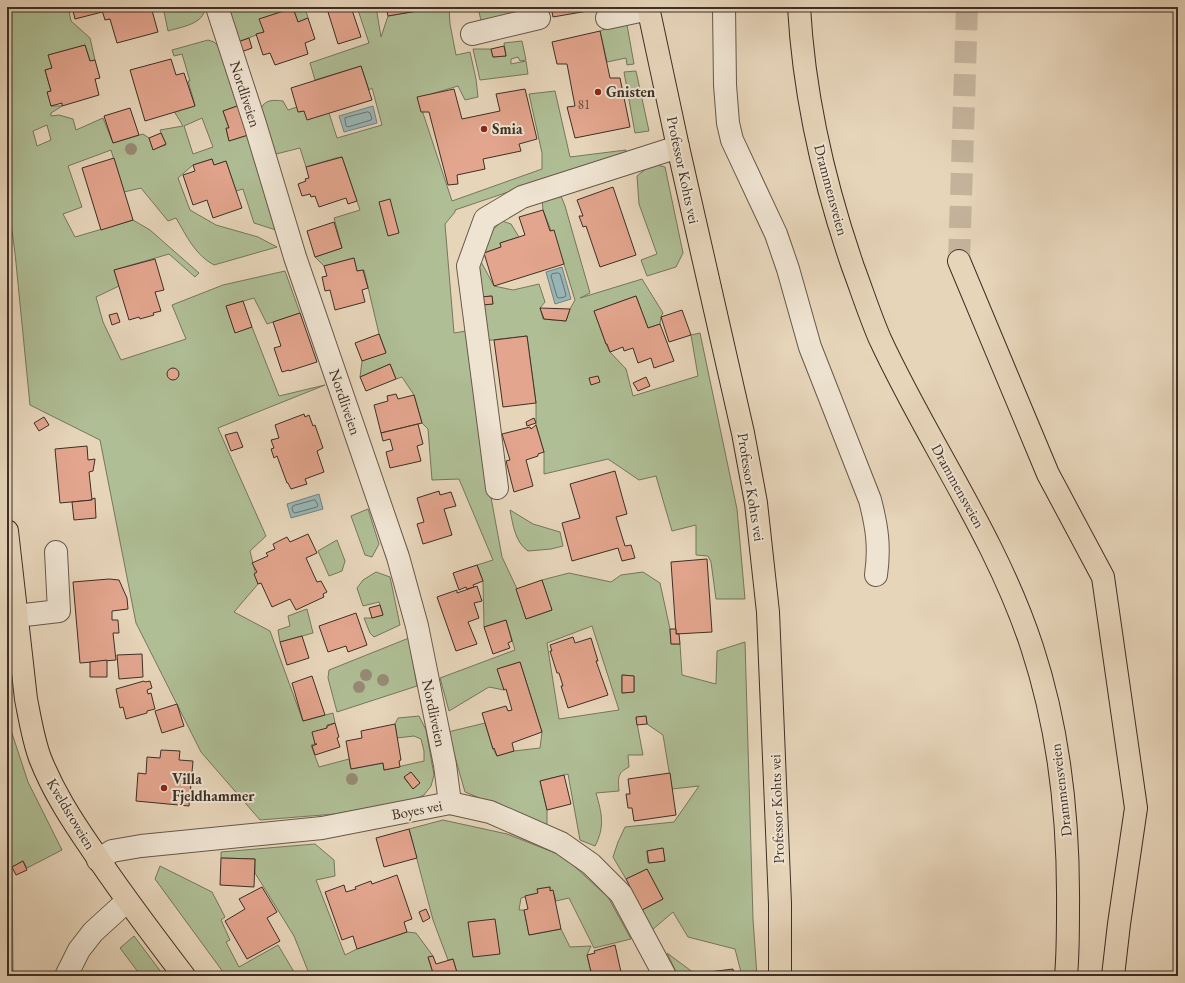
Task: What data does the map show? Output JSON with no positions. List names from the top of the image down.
{
  "streets": {
    "main road": ["Professor Kohts vei", "Drammensveien", "Kveldsroveien"],
    "street": ["Nordliveien", "Boyes vei"]
  },
  "crossings": [
    ["Nordliveien", "Boyes vei"],
    ["Boyes vei", "Kveldsroveien"]
  ],
  "places": ["Gnisten", "Smia", "Villa Fjeldhammer"],
  "house_numbers": ["81"]
}
